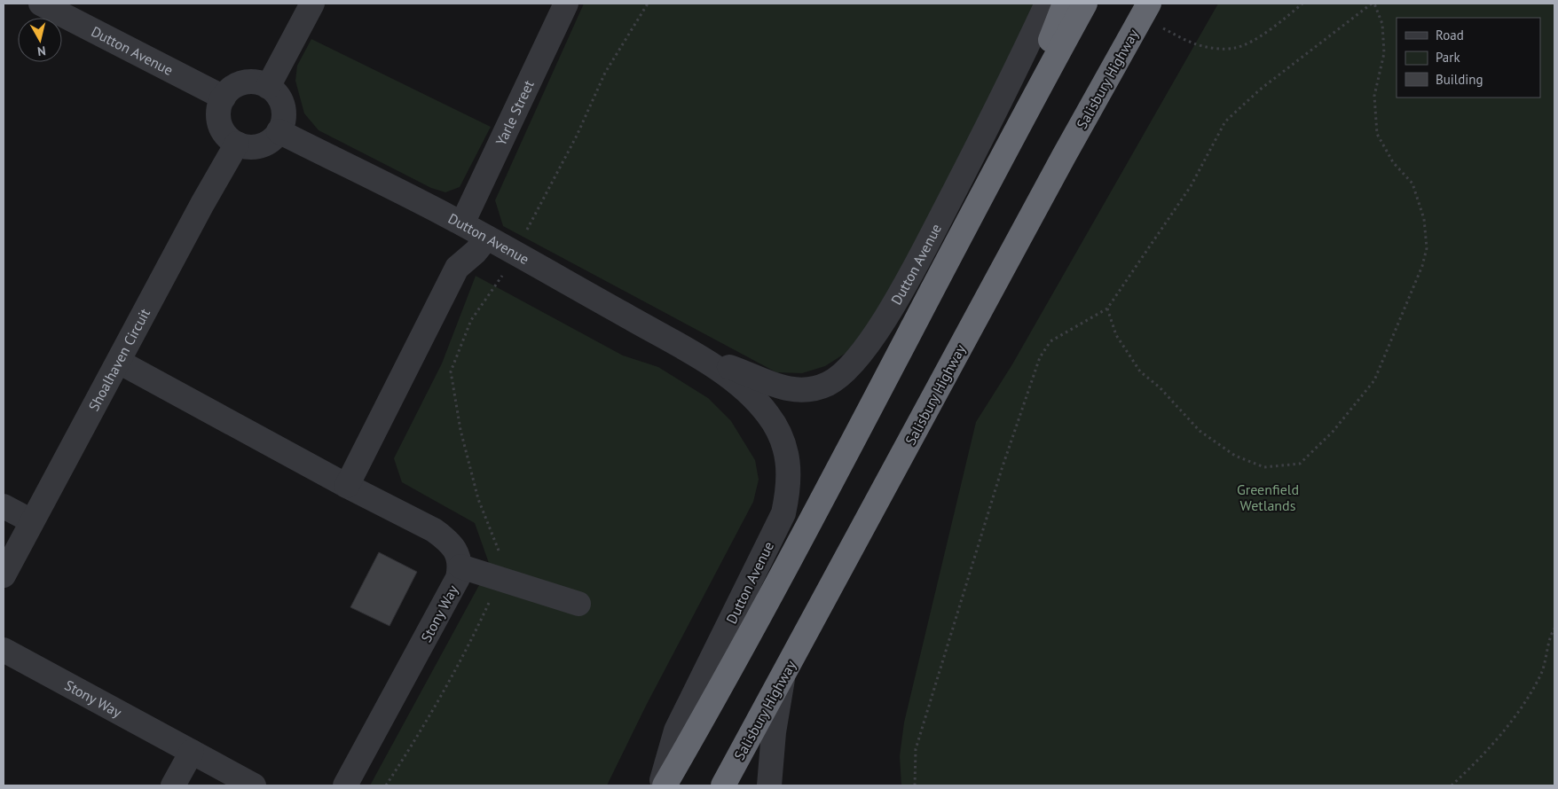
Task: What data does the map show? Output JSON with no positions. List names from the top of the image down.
{
  "streets": {
    "highway": ["Salisbury Highway"],
    "street": [
      "Dutton Avenue",
      "Yarle Street",
      "Shoalhaven Circuit",
      "Stony Way"
    ]
  },
  "crossings": [
    ["Dutton Avenue", "Yarle Street"],
    ["Dutton Avenue", "Shoalhaven Circuit"],
    ["Shoalhaven Circuit", "Stony Way"]
  ],
  "parks": ["Greenfield Wetlands"],
  "legend": ["Road", "Park", "Building"],
  "north": "bottom"
}
